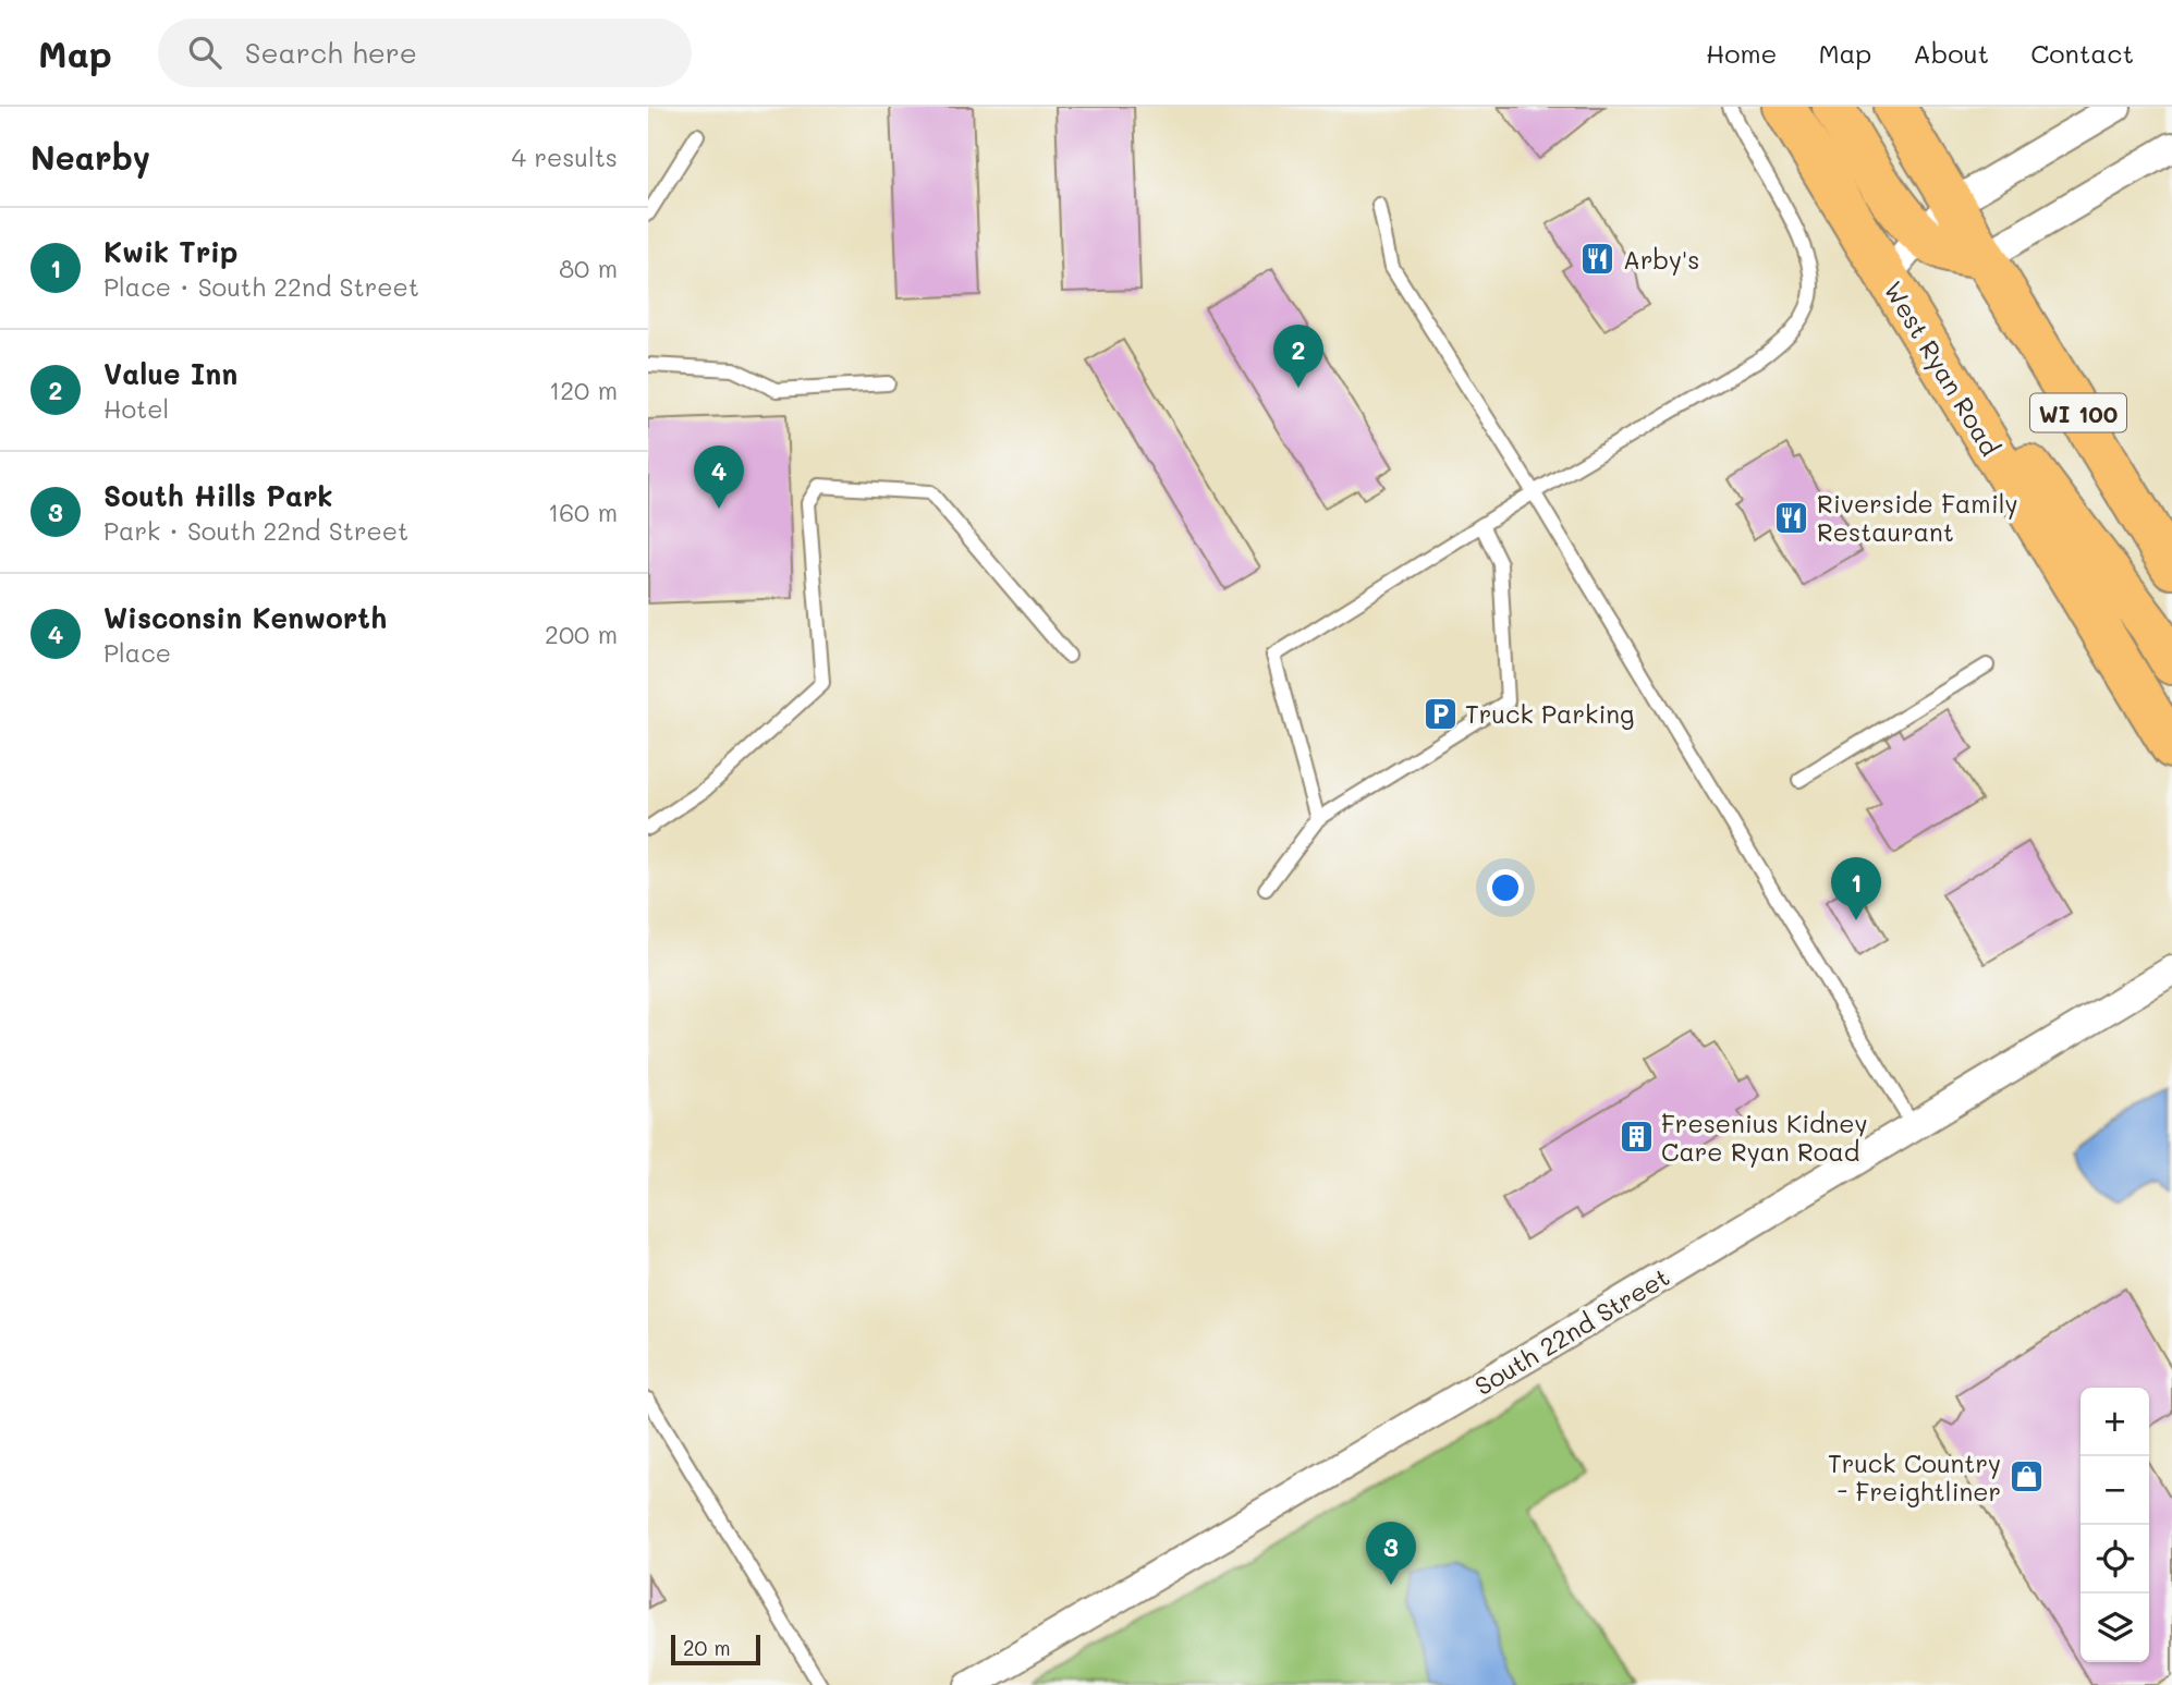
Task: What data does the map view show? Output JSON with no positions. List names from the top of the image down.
{
  "streets": {
    "main road": ["West Ryan Road", "WI 100"],
    "street": ["South 22nd Street"]
  },
  "places": {
    "restaurant": ["Arby's", "Riverside Family Restaurant"],
    "parking": ["Truck Parking"],
    "building": ["Fresenius Kidney Care Ryan Road"],
    "shop": ["Truck Country - Freightliner"]
  },
  "scale_bar": "20 m",
  "page": {
    "header": "Map",
    "search": "Search here",
    "nav": [
      "Home",
      "Map",
      "About",
      "Contact"
    ],
    "heading": ["Nearby", "4 results"],
    "list": [
      {
        "mark": "1",
        "name": "Kwik Trip",
        "note": "Place · South 22nd Street",
        "value": "80 m"
      },
      {
        "mark": "2",
        "name": "Value Inn",
        "note": "Hotel",
        "value": "120 m"
      },
      {
        "mark": "3",
        "name": "South Hills Park",
        "note": "Park · South 22nd Street",
        "value": "160 m"
      },
      {
        "mark": "4",
        "name": "Wisconsin Kenworth",
        "note": "Place",
        "value": "200 m"
      }
    ],
    "pins": [
      "2",
      "4",
      "1",
      "3"
    ],
    "map_buttons": ["+", "−"],
    "scale": "20 m"
  }
}
